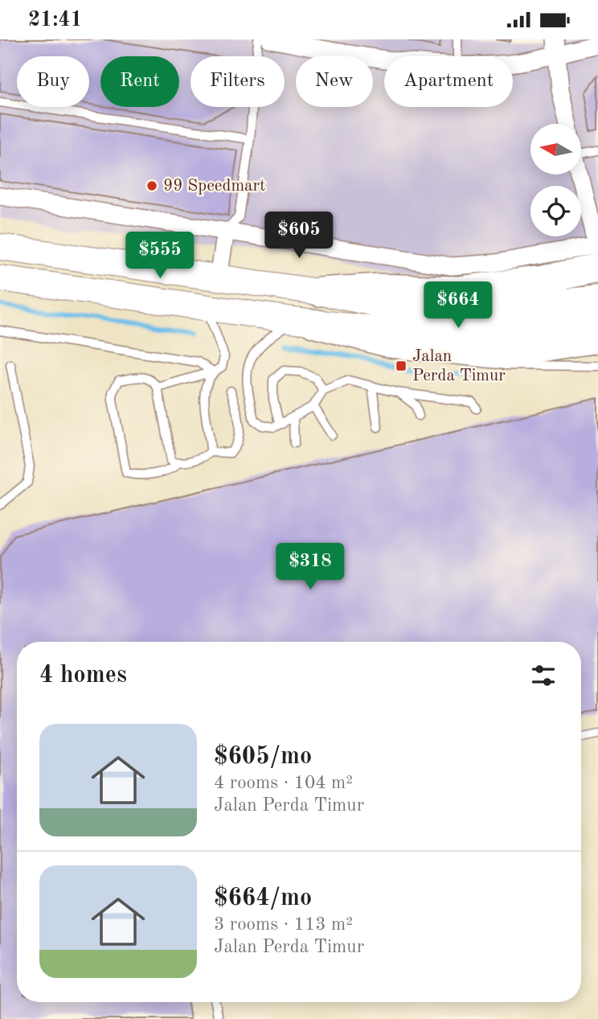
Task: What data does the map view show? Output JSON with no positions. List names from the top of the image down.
{
  "places": {
    "other": ["99 Speedmart"],
    "transit": ["Jalan Perda Timur"]
  },
  "north": "left",
  "page": {
    "status": "21:41",
    "chip": [
      "Buy",
      "Rent",
      "Filters",
      "New",
      "Apartment"
    ],
    "price": [
      "$605",
      "$555",
      "$664",
      "$318"
    ],
    "heading": "4 homes",
    "list": [
      {
        "name": "$605/mo",
        "note": "4 rooms · 104 m² · Jalan Perda Timur"
      },
      {
        "name": "$664/mo",
        "note": "3 rooms · 113 m² · Jalan Perda Timur"
      }
    ]
  }
}
